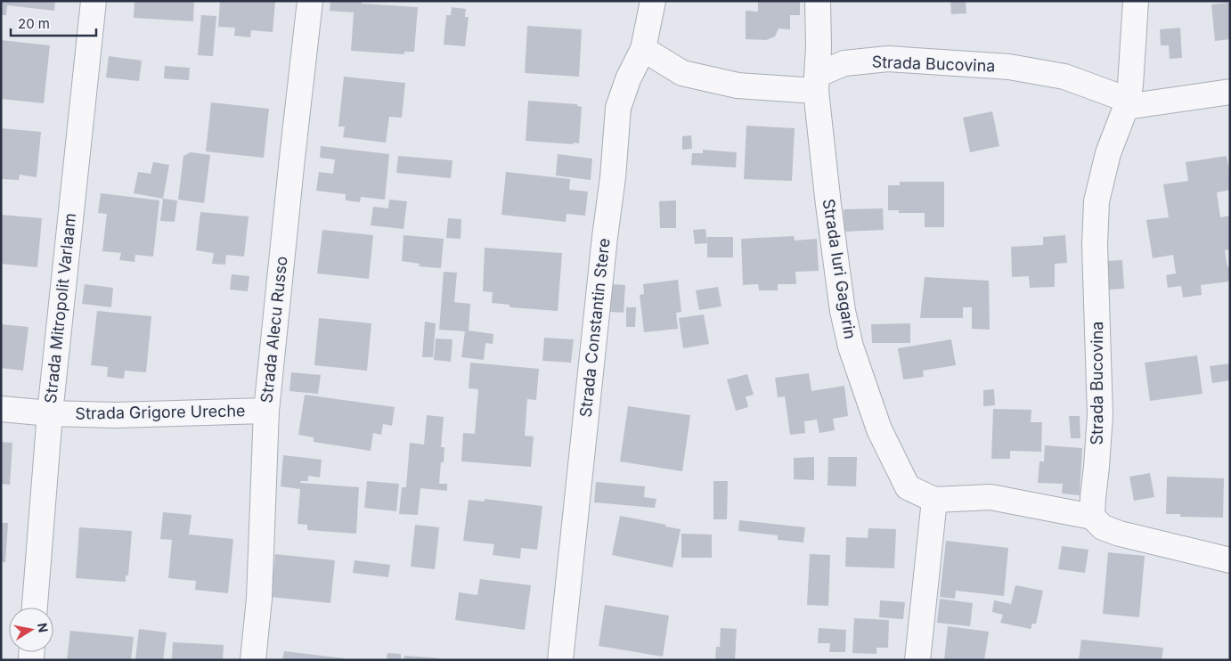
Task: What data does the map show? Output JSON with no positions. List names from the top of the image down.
{
  "streets": {
    "street": [
      "Strada Bucovina",
      "Strada Iuri Gagarin",
      "Strada Mitropolit Varlaam",
      "Strada Constantin Stere",
      "Strada Alecu Russo",
      "Strada Grigore Ureche"
    ]
  },
  "crossings": [
    ["Strada Bucovina", "Strada Iuri Gagarin"],
    ["Strada Mitropolit Varlaam", "Strada Grigore Ureche"],
    ["Strada Alecu Russo", "Strada Grigore Ureche"]
  ],
  "scale_bar": "20 m",
  "north": "right"
}
